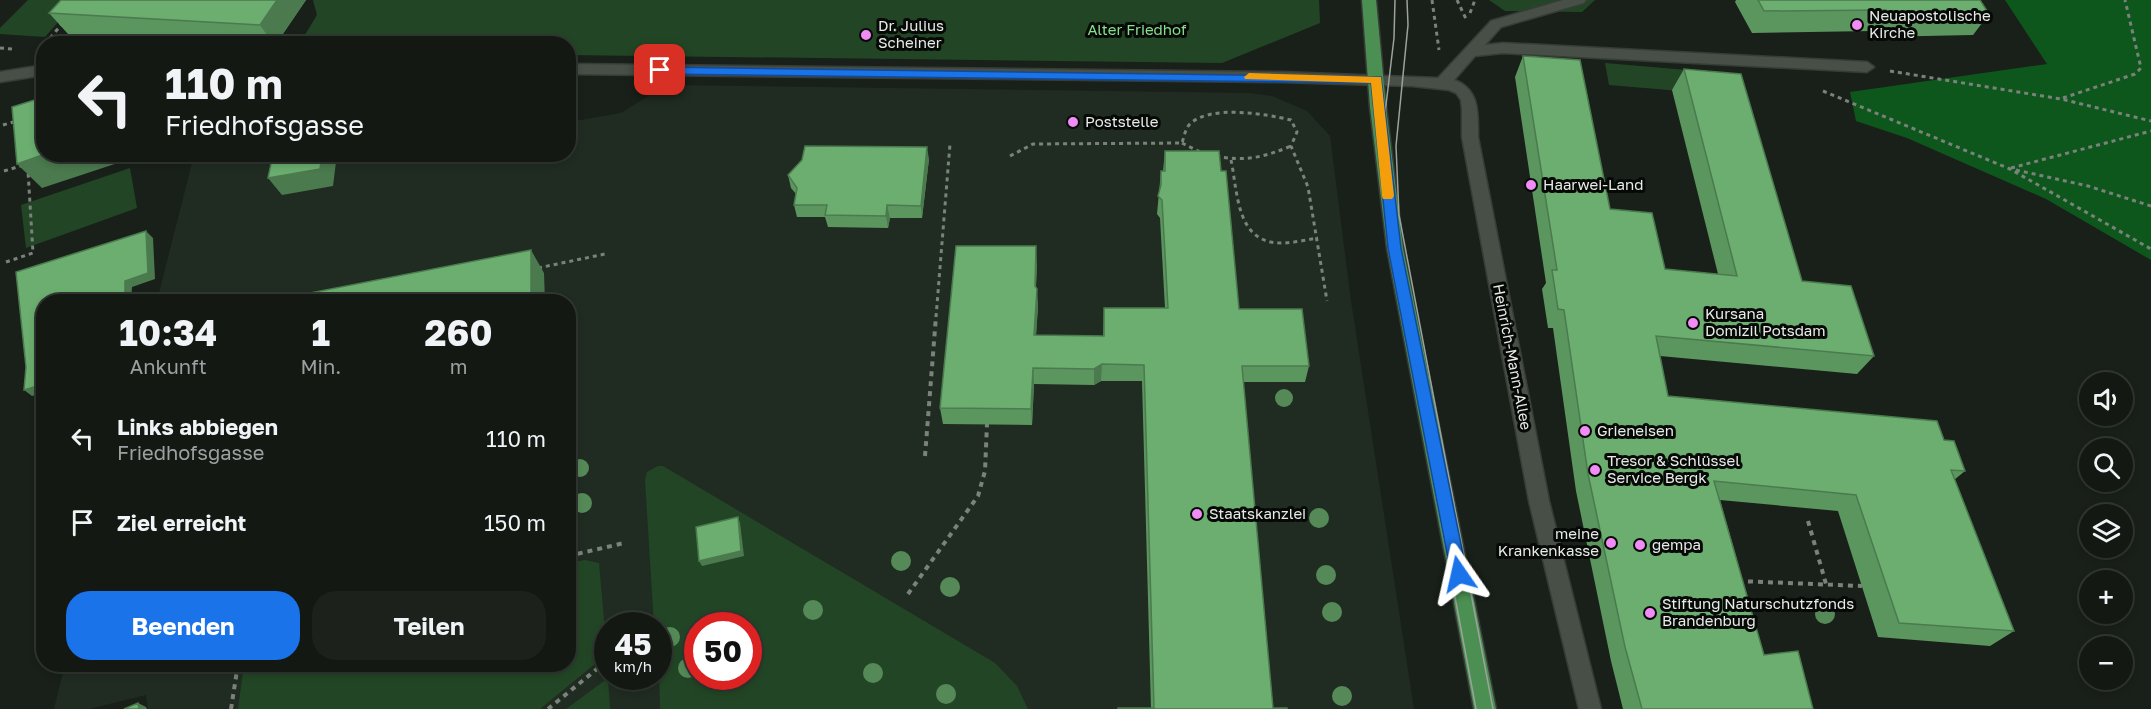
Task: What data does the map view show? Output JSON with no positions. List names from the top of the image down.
{
  "streets": {
    "street": ["Heinrich-Mann-Allee"]
  },
  "parks": ["Alter Friedhof"],
  "places": [
    "Neuapostolische Kirche",
    "Dr. Julius Scheiner",
    "Poststelle",
    "Haarwei-Land",
    "Kursana Domizil Potsdam",
    "Grieneisen",
    "Tresor & Schlüssel Service Bergk",
    "Staatskanzlei",
    "meine Krankenkasse",
    "gempa",
    "Stiftung Naturschutzfonds Brandenburg"
  ],
  "page": {
    "turn": ["110 m", "Friedhofsgasse"],
    "eta": [
      "10:34",
      "Ankunft",
      "1",
      "Min.",
      "260",
      "m"
    ],
    "map_buttons": ["+", "−"],
    "list": [
      {
        "name": "Links abbiegen",
        "note": "Friedhofsgasse",
        "value": "110 m"
      },
      {
        "name": "Ziel erreicht",
        "value": "150 m"
      }
    ],
    "buttons": ["Beenden", "Teilen"],
    "speed": "45 km/h",
    "limit": "50"
  }
}
